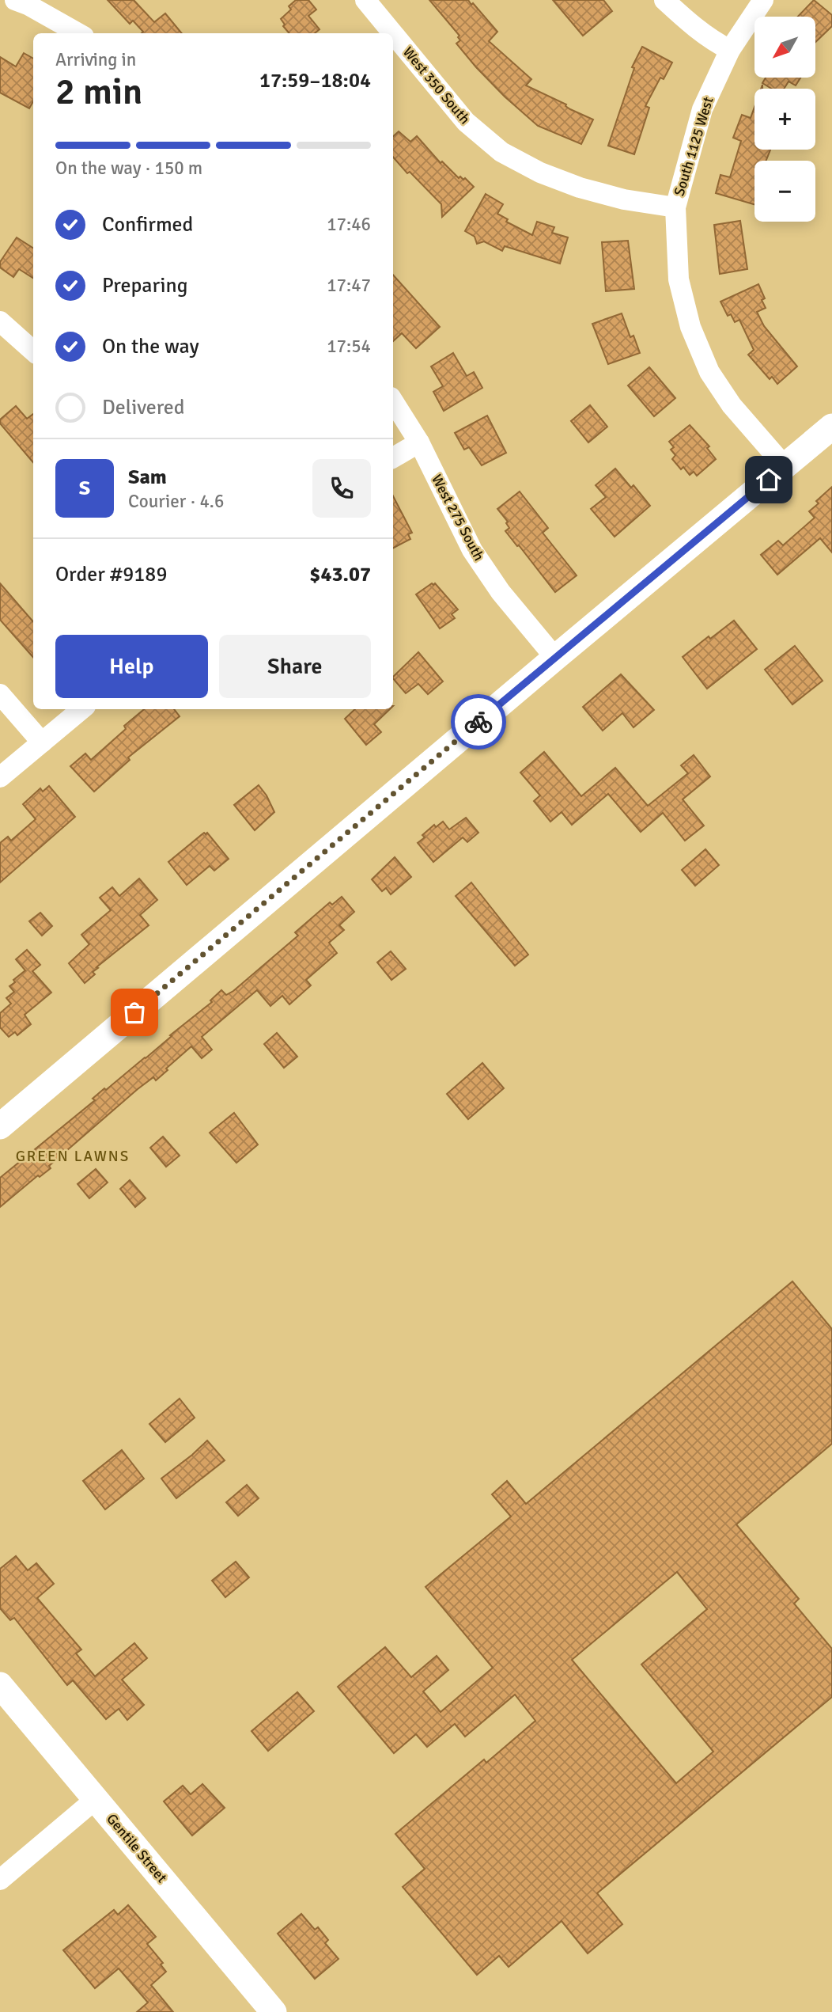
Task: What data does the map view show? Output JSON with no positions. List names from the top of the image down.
{
  "streets": {
    "main road": ["Gentile Street"],
    "street": ["West 350 South", "South 1125 West", "West 275 South"]
  },
  "crossings": [
    ["West 350 South", "South 1125 West"]
  ],
  "districts": ["GREEN LAWNS"],
  "north": "bottom left",
  "page": {
    "map_buttons": ["+", "−"],
    "heading": ["2 min", "Arriving in", "17:59–18:04"],
    "panel": [
      "Sam",
      "Courier · 4.6",
      "Order #9189",
      "$43.07"
    ],
    "bar": "On the way · 150 m",
    "list": [
      ["Confirmed", "17:46"],
      ["Preparing", "17:47"],
      ["On the way", "17:54"],
      "Delivered"
    ],
    "round": "S",
    "buttons": ["Help", "Share"]
  }
}
